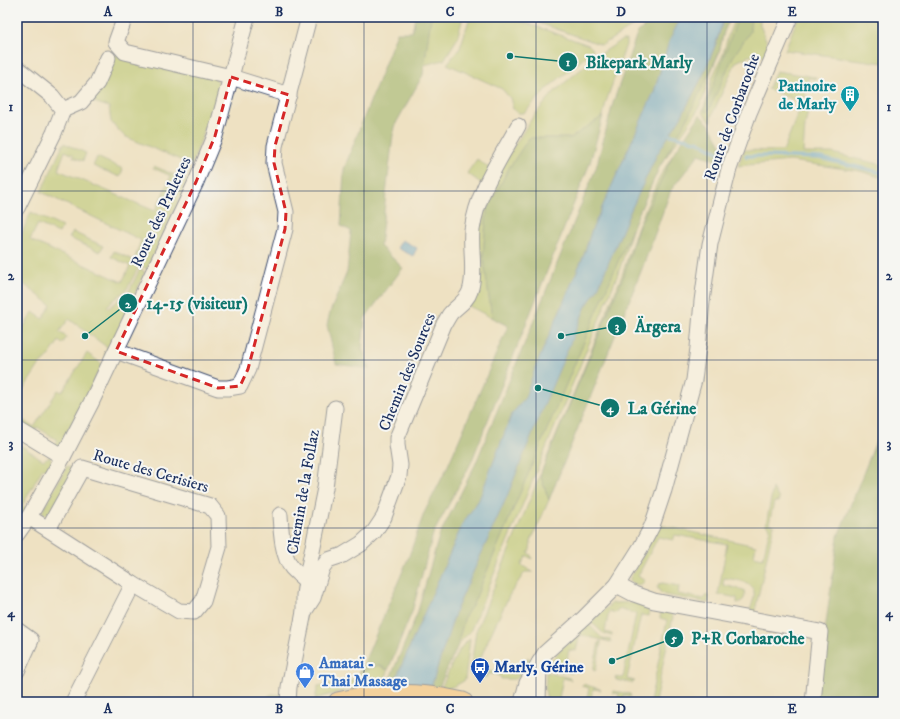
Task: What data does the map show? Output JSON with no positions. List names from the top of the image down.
{
  "streets": {
    "street": [
      "Route de Corbaroche",
      "Route des Pralettes",
      "Chemin des Sources",
      "Route des Cerisiers",
      "Chemin de la Follaz"
    ]
  },
  "crossings": [
    ["Route des Pralettes", "Route des Cerisiers"],
    ["Chemin des Sources", "Chemin de la Follaz"]
  ],
  "places": {
    "other": [
      "Bikepark Marly",
      "14-15 (visiteur)",
      "Ärgera",
      "La Gérine",
      "P+R Corbaroche"
    ],
    "building": ["Patinoire de Marly"],
    "bus stop": ["Marly, Gérine"],
    "shop": ["Amataï - Thai Massage"]
  },
  "grid": {
    "columns": [
      "A",
      "B",
      "C",
      "D",
      "E"
    ],
    "rows": [
      "1",
      "2",
      "3",
      "4"
    ]
  }
}
